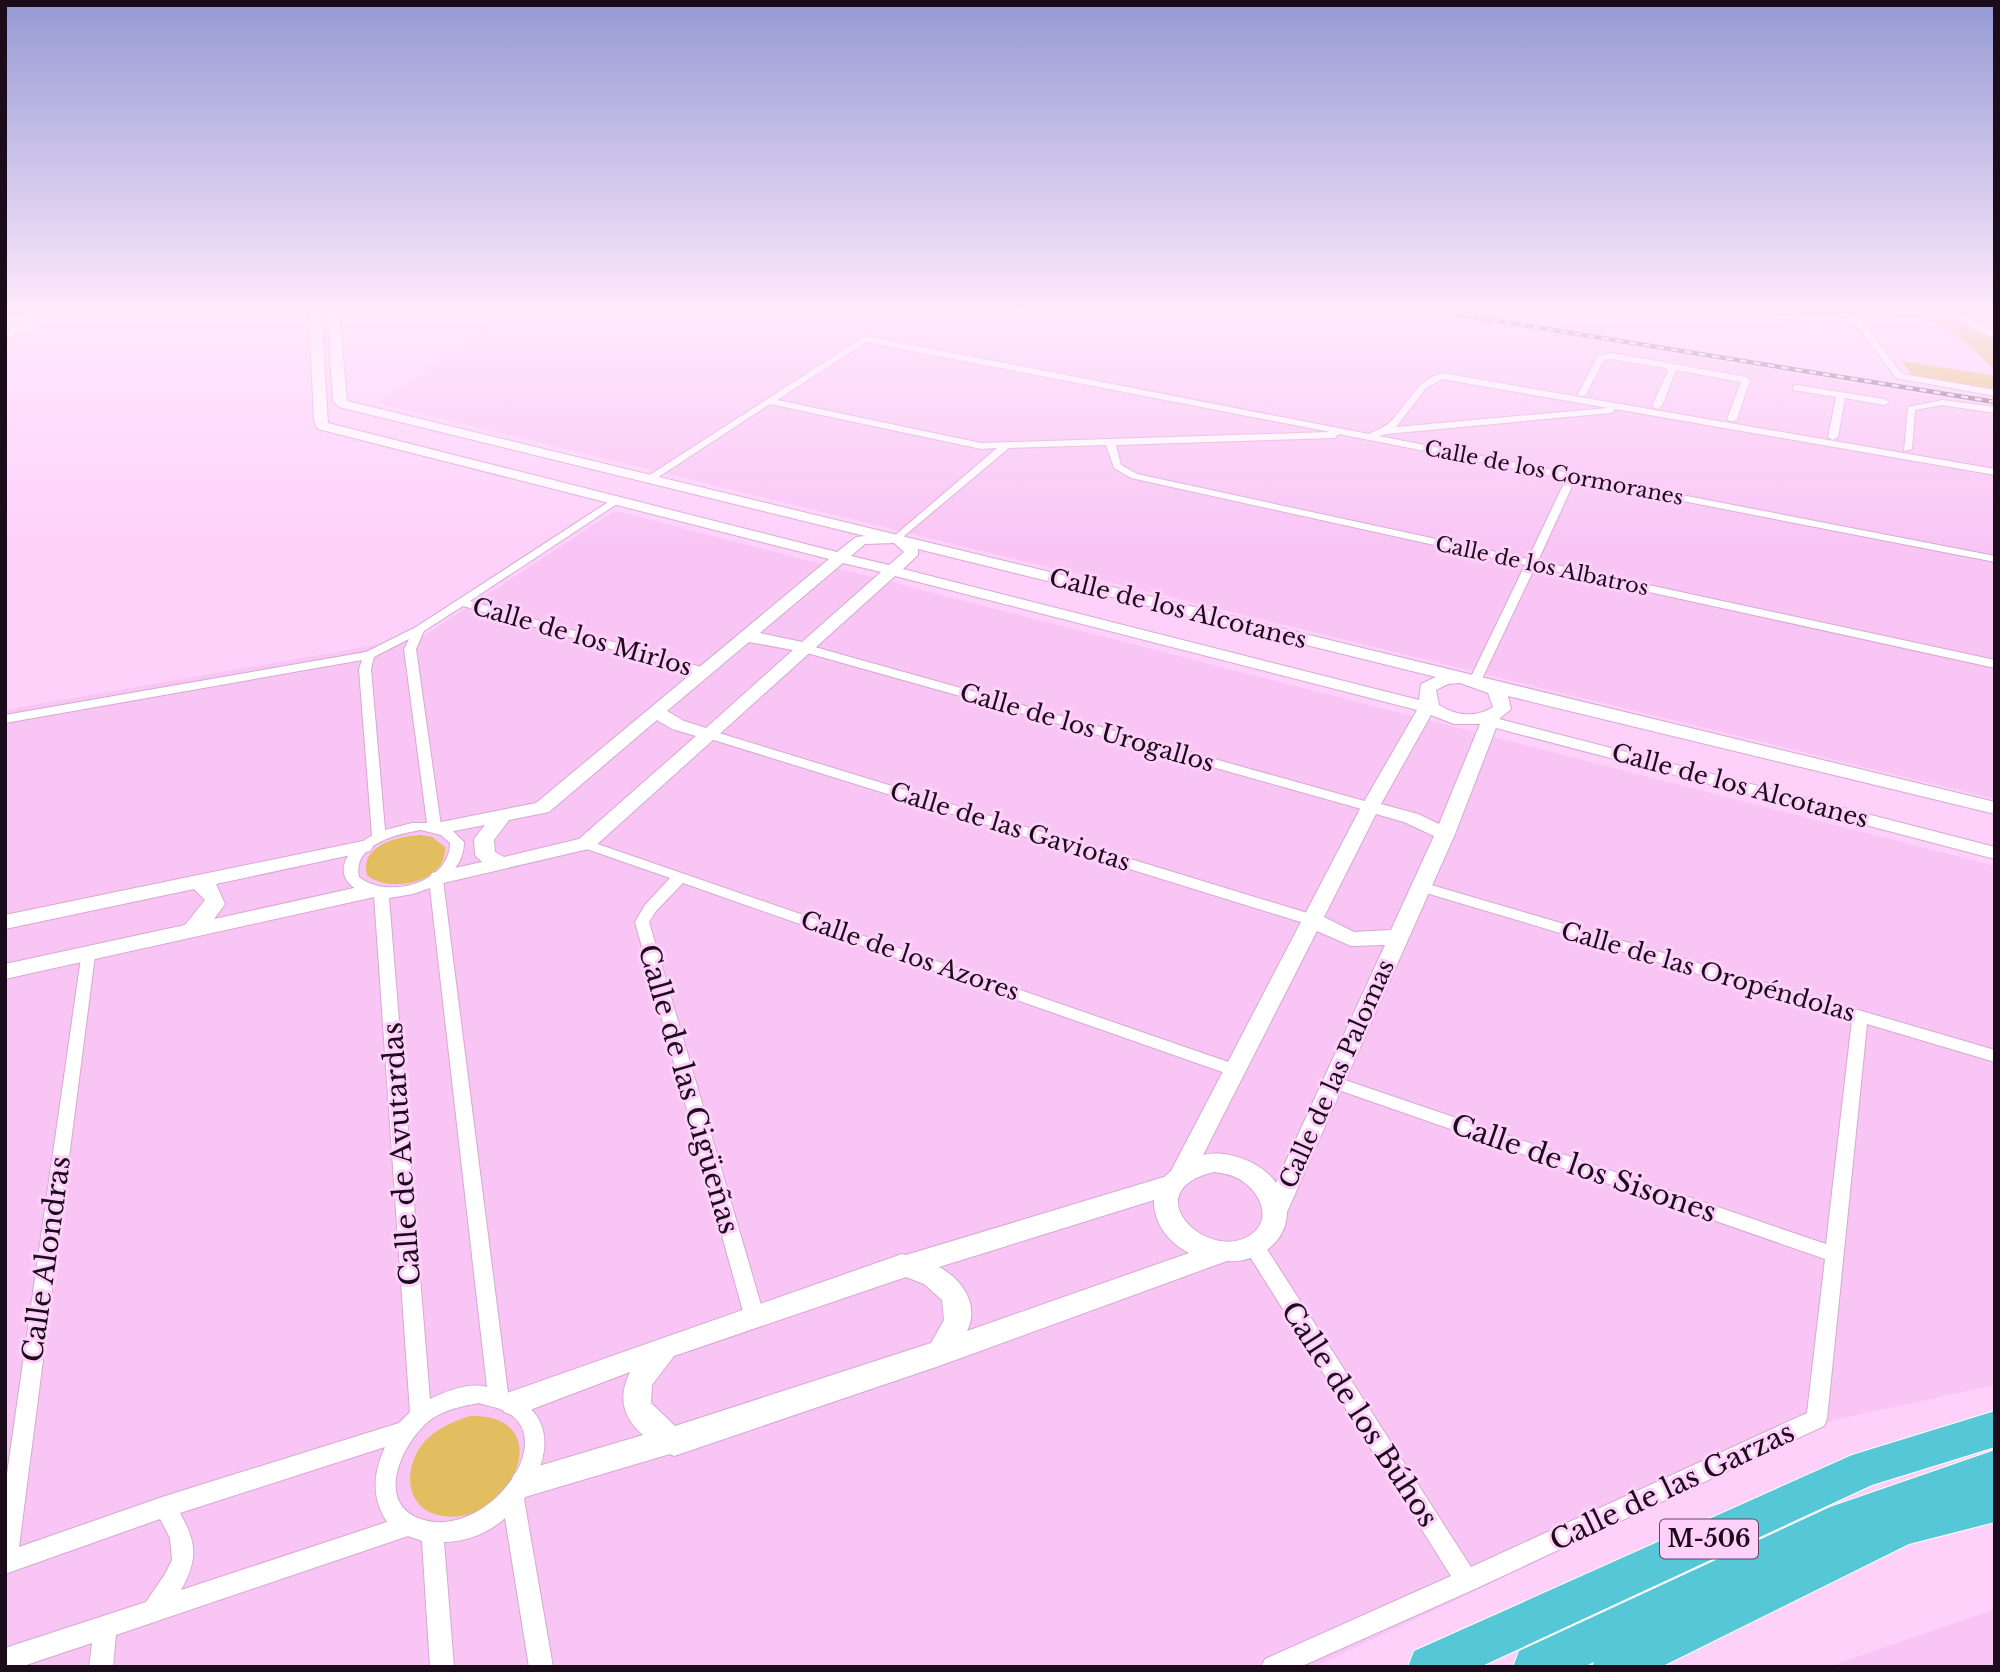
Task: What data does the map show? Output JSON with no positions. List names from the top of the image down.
{
  "streets": {
    "highway": ["M-506"],
    "street": [
      "Calle de los Cormoranes",
      "Calle de los Albatros",
      "Calle de los Alcotanes",
      "Calle de los Mirlos",
      "Calle de los Urogallos",
      "Calle de las Gaviotas",
      "Calle de los Azores",
      "Calle de las Oropéndolas",
      "Calle de las Palomas",
      "Calle de las Cigüeñas",
      "Calle de Avutardas",
      "Calle de los Sisones",
      "Calle Alondras",
      "Calle de los Búhos",
      "Calle de las Garzas"
    ]
  },
  "crossings": [
    ["Calle de los Alcotanes", "Calle de las Palomas"],
    ["Calle de las Gaviotas", "Calle de las Palomas"],
    ["Calle de los Azores", "Calle de las Cigüeñas"],
    ["Calle de las Oropéndolas", "Calle de las Palomas"],
    ["Calle de las Oropéndolas", "Calle de las Garzas"],
    ["Calle de las Palomas", "Calle de los Sisones"],
    ["Calle de las Palomas", "Calle de los Búhos"],
    ["Calle de los Sisones", "Calle de las Garzas"],
    ["Calle de los Búhos", "Calle de las Garzas"]
  ]
}
